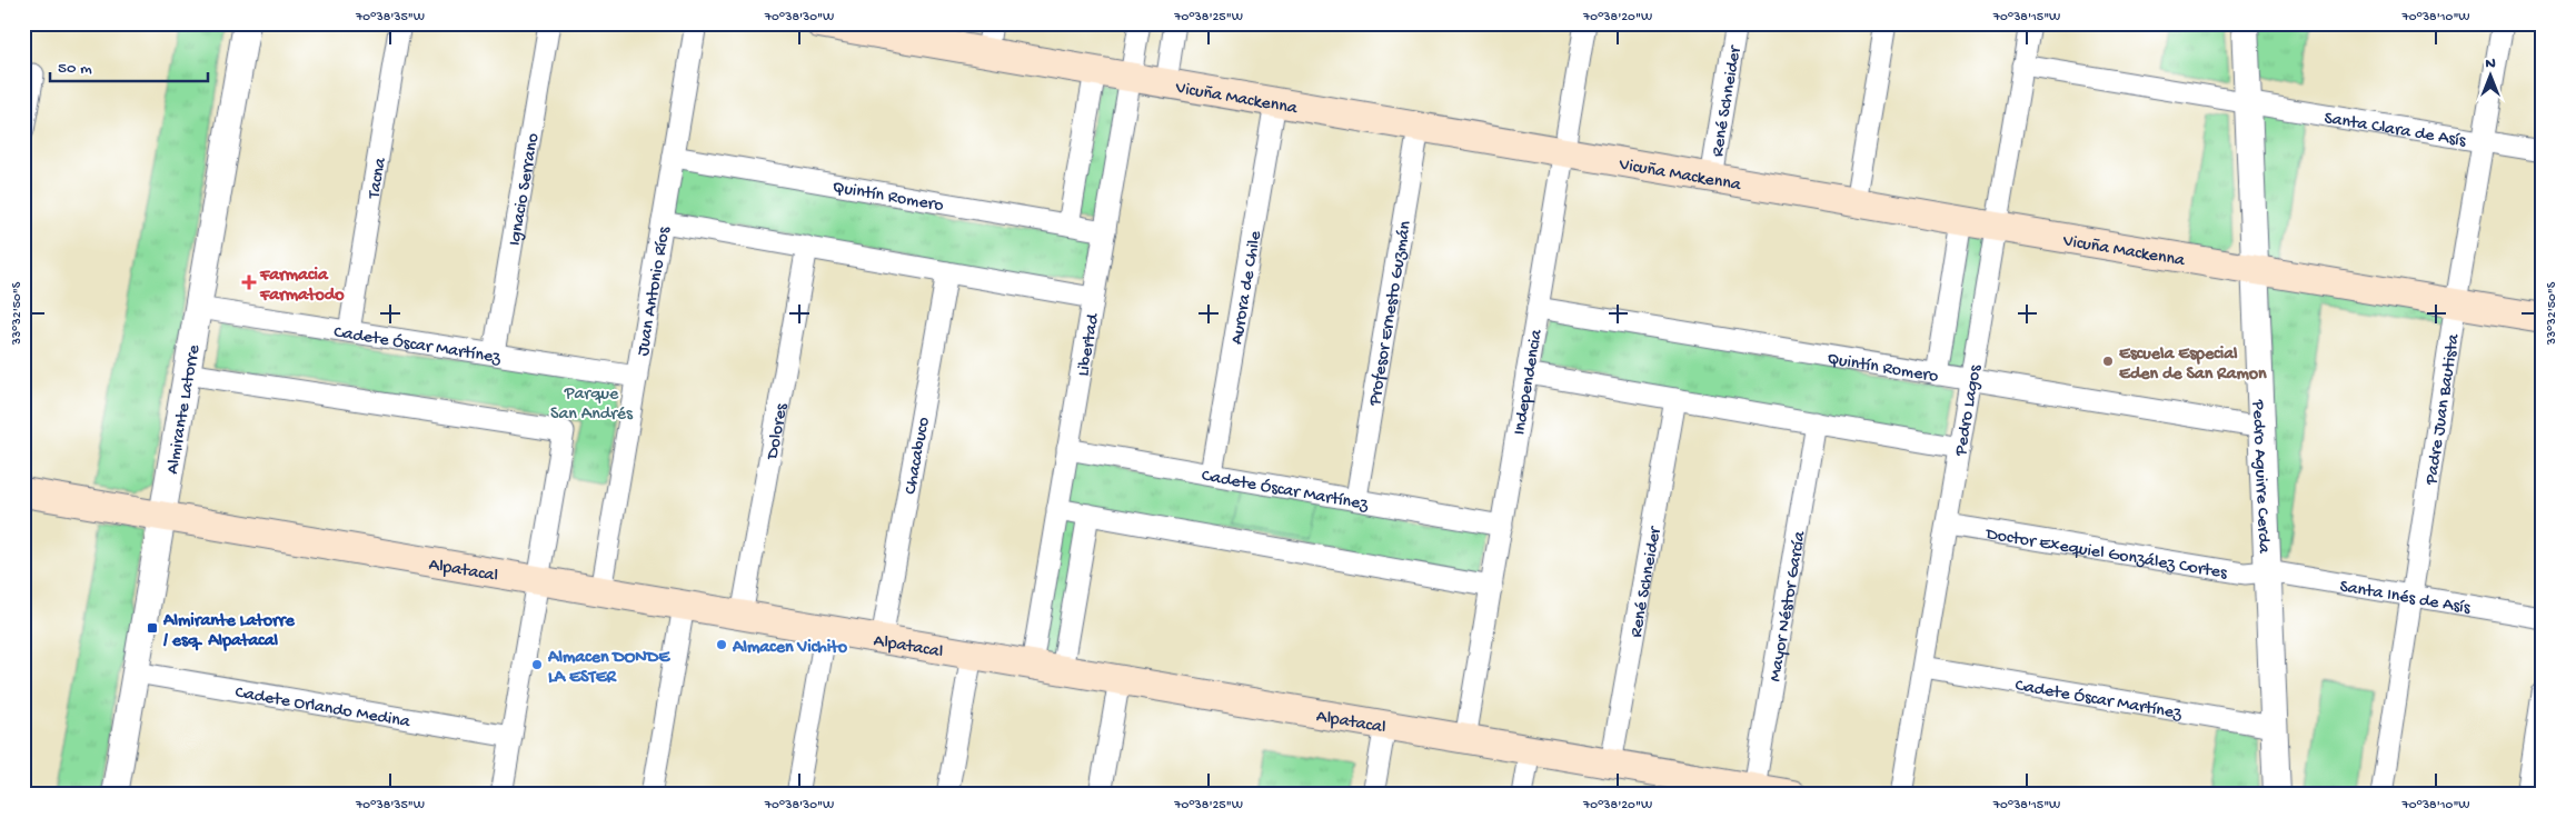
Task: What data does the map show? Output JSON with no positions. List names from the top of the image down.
{
  "streets": {
    "main road": ["Vicuña Mackenna", "Alpatacal"],
    "street": [
      "René Schneider",
      "Santa Clara de Asís",
      "Tacna",
      "Ignacio Serrano",
      "Quintín Romero",
      "Aurora de Chile",
      "Juan Antonio Ríos",
      "Profesor Ernesto Guzmán",
      "Cadete Óscar Martínez",
      "Libertad",
      "Independencia",
      "Almirante Latorre",
      "Pedro Lagos",
      "Padre Juan Bautista",
      "Dolores",
      "Chacabuco",
      "Pedro Aguirre Cerda",
      "Doctor Exequiel González Cortes",
      "Santa Inés de Asís",
      "Mayor Néstor García",
      "Cadete Orlando Medina"
    ]
  },
  "crossings": [
    ["Vicuña Mackenna", "René Schneider"],
    ["Vicuña Mackenna", "Aurora de Chile"],
    ["Vicuña Mackenna", "Profesor Ernesto Guzmán"],
    ["Vicuña Mackenna", "Libertad"],
    ["Vicuña Mackenna", "Independencia"],
    ["Vicuña Mackenna", "Pedro Lagos"],
    ["Vicuña Mackenna", "Padre Juan Bautista"],
    ["Vicuña Mackenna", "Pedro Aguirre Cerda"],
    ["René Schneider", "Alpatacal"],
    ["Santa Clara de Asís", "Pedro Lagos"],
    ["Santa Clara de Asís", "Padre Juan Bautista"],
    ["Santa Clara de Asís", "Pedro Aguirre Cerda"],
    ["Tacna", "Cadete Óscar Martínez"],
    ["Ignacio Serrano", "Cadete Óscar Martínez"],
    ["Quintín Romero", "Juan Antonio Ríos"],
    ["Quintín Romero", "Libertad"],
    ["Quintín Romero", "Independencia"],
    ["Quintín Romero", "Pedro Lagos"],
    ["Quintín Romero", "Pedro Aguirre Cerda"],
    ["Aurora de Chile", "Cadete Óscar Martínez"],
    ["Juan Antonio Ríos", "Cadete Óscar Martínez"],
    ["Juan Antonio Ríos", "Alpatacal"],
    ["Profesor Ernesto Guzmán", "Cadete Óscar Martínez"],
    ["Cadete Óscar Martínez", "Libertad"],
    ["Cadete Óscar Martínez", "Independencia"],
    ["Cadete Óscar Martínez", "Almirante Latorre"],
    ["Cadete Óscar Martínez", "Pedro Lagos"],
    ["Cadete Óscar Martínez", "Pedro Aguirre Cerda"],
    ["Libertad", "Alpatacal"],
    ["Independencia", "Alpatacal"],
    ["Almirante Latorre", "Alpatacal"],
    ["Almirante Latorre", "Cadete Orlando Medina"],
    ["Pedro Lagos", "Doctor Exequiel González Cortes"],
    ["Padre Juan Bautista", "Santa Inés de Asís"],
    ["Dolores", "Alpatacal"],
    ["Chacabuco", "Alpatacal"],
    ["Pedro Aguirre Cerda", "Doctor Exequiel González Cortes"],
    ["Pedro Aguirre Cerda", "Santa Inés de Asís"],
    ["Doctor Exequiel González Cortes", "Santa Inés de Asís"],
    ["Alpatacal", "Mayor Néstor García"]
  ],
  "parks": ["Parque San Andrés"],
  "places": {
    "health": ["Farmacia Farmatodo"],
    "other": ["Escuela Especial Eden de San Ramon", "Almacen Vichito", "Almacen DONDE LA ESTER"],
    "transit": ["Almirante Latorre / esq. Alpatacal"]
  },
  "scale_bar": "50 m",
  "north": "top",
  "coordinates": [
    "70°38'35\"W",
    "70°38'30\"W",
    "70°38'25\"W",
    "70°38'20\"W",
    "70°38'15\"W",
    "70°38'10\"W",
    "33°32'50\"S"
  ]
}
